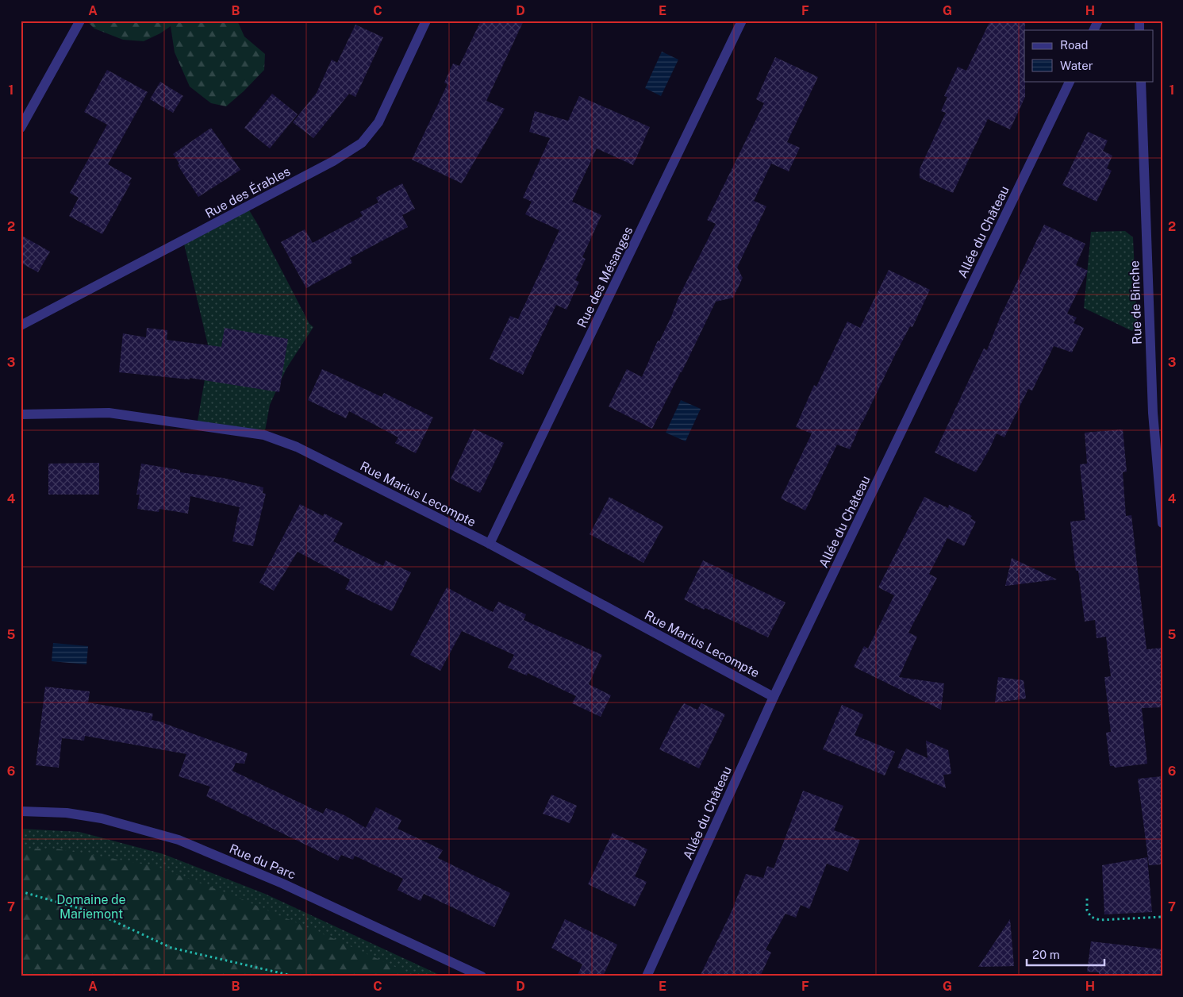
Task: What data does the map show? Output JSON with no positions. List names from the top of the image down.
{
  "streets": {
    "street": [
      "Rue des Érables",
      "Allée du Château",
      "Rue des Mésanges",
      "Rue de Binche",
      "Rue Marius Lecompte",
      "Rue du Parc"
    ]
  },
  "crossings": [
    ["Allée du Château", "Rue Marius Lecompte"],
    ["Rue des Mésanges", "Rue Marius Lecompte"]
  ],
  "parks": ["Domaine de Mariemont"],
  "legend": ["Road", "Water"],
  "scale_bar": "20 m",
  "grid": {
    "columns": [
      "A",
      "B",
      "C",
      "D",
      "E",
      "F",
      "G",
      "H"
    ],
    "rows": [
      "1",
      "2",
      "3",
      "4",
      "5",
      "6",
      "7"
    ]
  }
}
